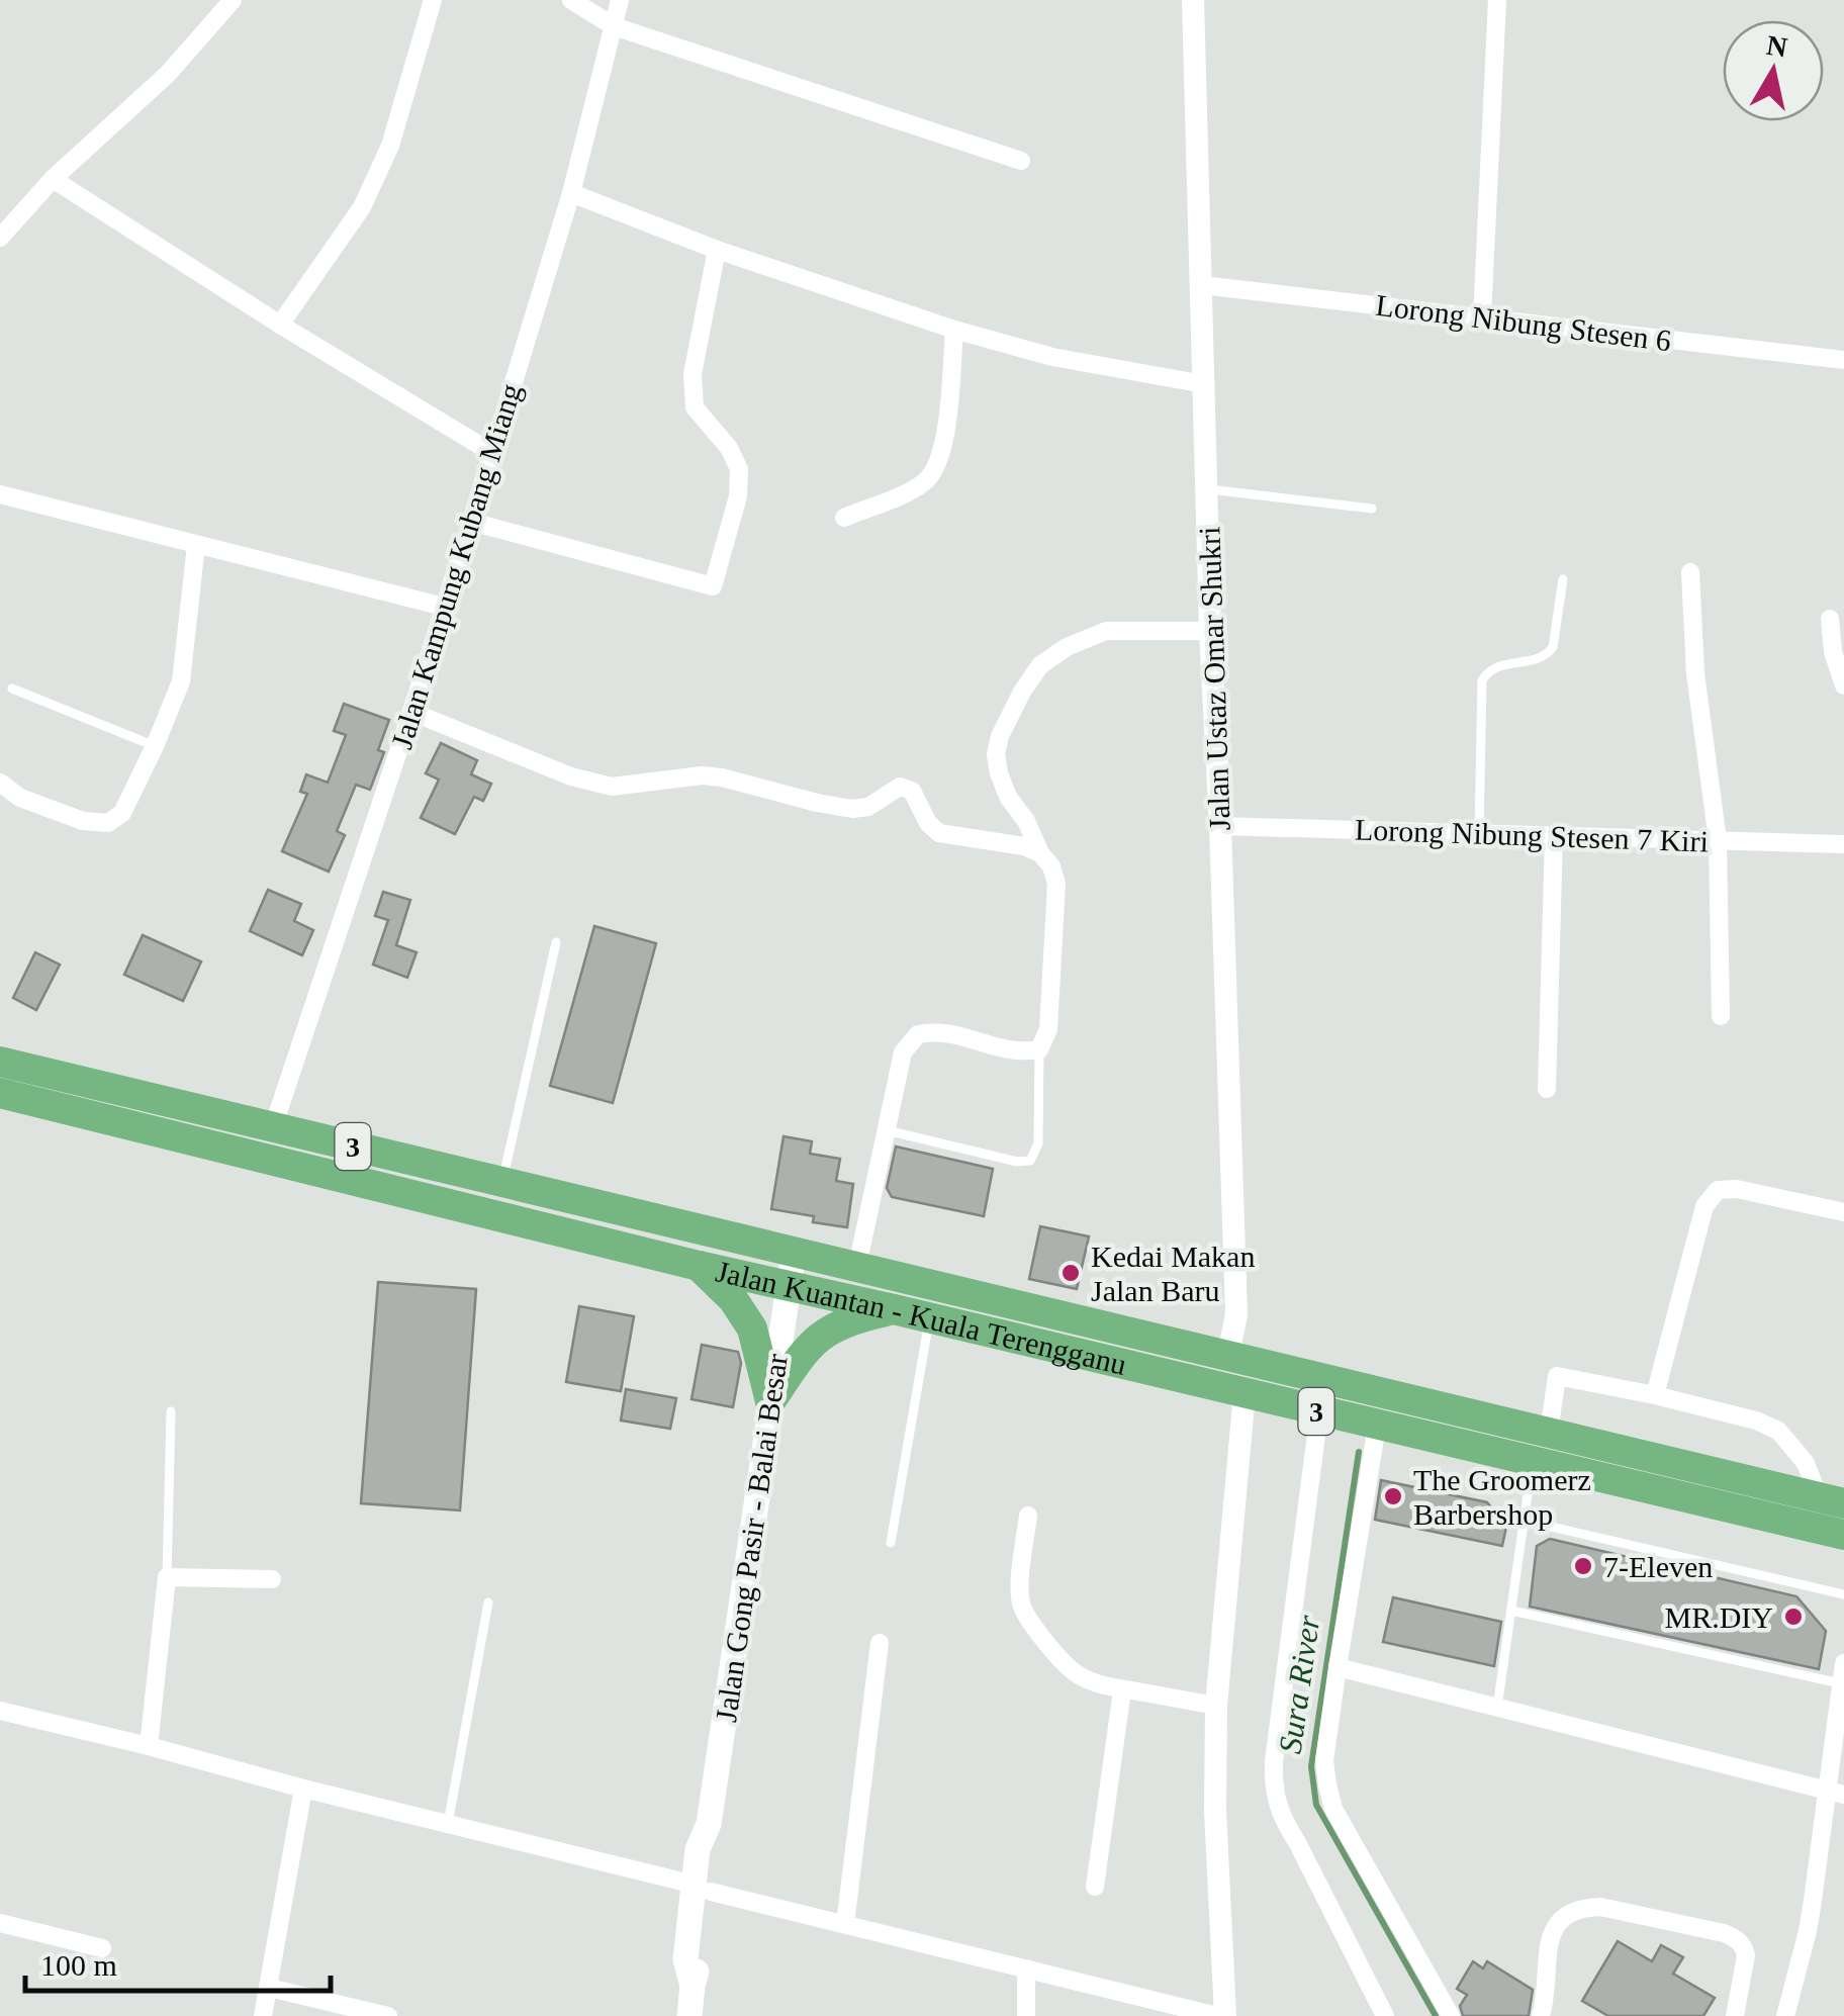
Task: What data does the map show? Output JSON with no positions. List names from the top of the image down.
{
  "streets": {
    "highway": ["3", "Jalan Kuantan - Kuala Terengganu"],
    "main road": ["Jalan Gong Pasir - Balai Besar"],
    "street": [
      "Lorong Nibung Stesen 6",
      "Jalan Kampung Kubang Miang",
      "Jalan Ustaz Omar Shukri",
      "Lorong Nibung Stesen 7 Kiri"
    ]
  },
  "crossings": [
    ["Lorong Nibung Stesen 6", "Jalan Ustaz Omar Shukri"],
    ["Jalan Kampung Kubang Miang", "Jalan Kuantan - Kuala Terengganu"],
    ["Jalan Ustaz Omar Shukri", "Lorong Nibung Stesen 7 Kiri"],
    ["Jalan Ustaz Omar Shukri", "Jalan Kuantan - Kuala Terengganu"],
    ["Jalan Kuantan - Kuala Terengganu", "Jalan Gong Pasir - Balai Besar"]
  ],
  "water": ["Sura River"],
  "places": [
    "Kedai Makan Jalan Baru",
    "The Groomerz Barbershop",
    "7-Eleven",
    "MR.DIY"
  ],
  "scale_bar": "100 m",
  "north": "top"
}
